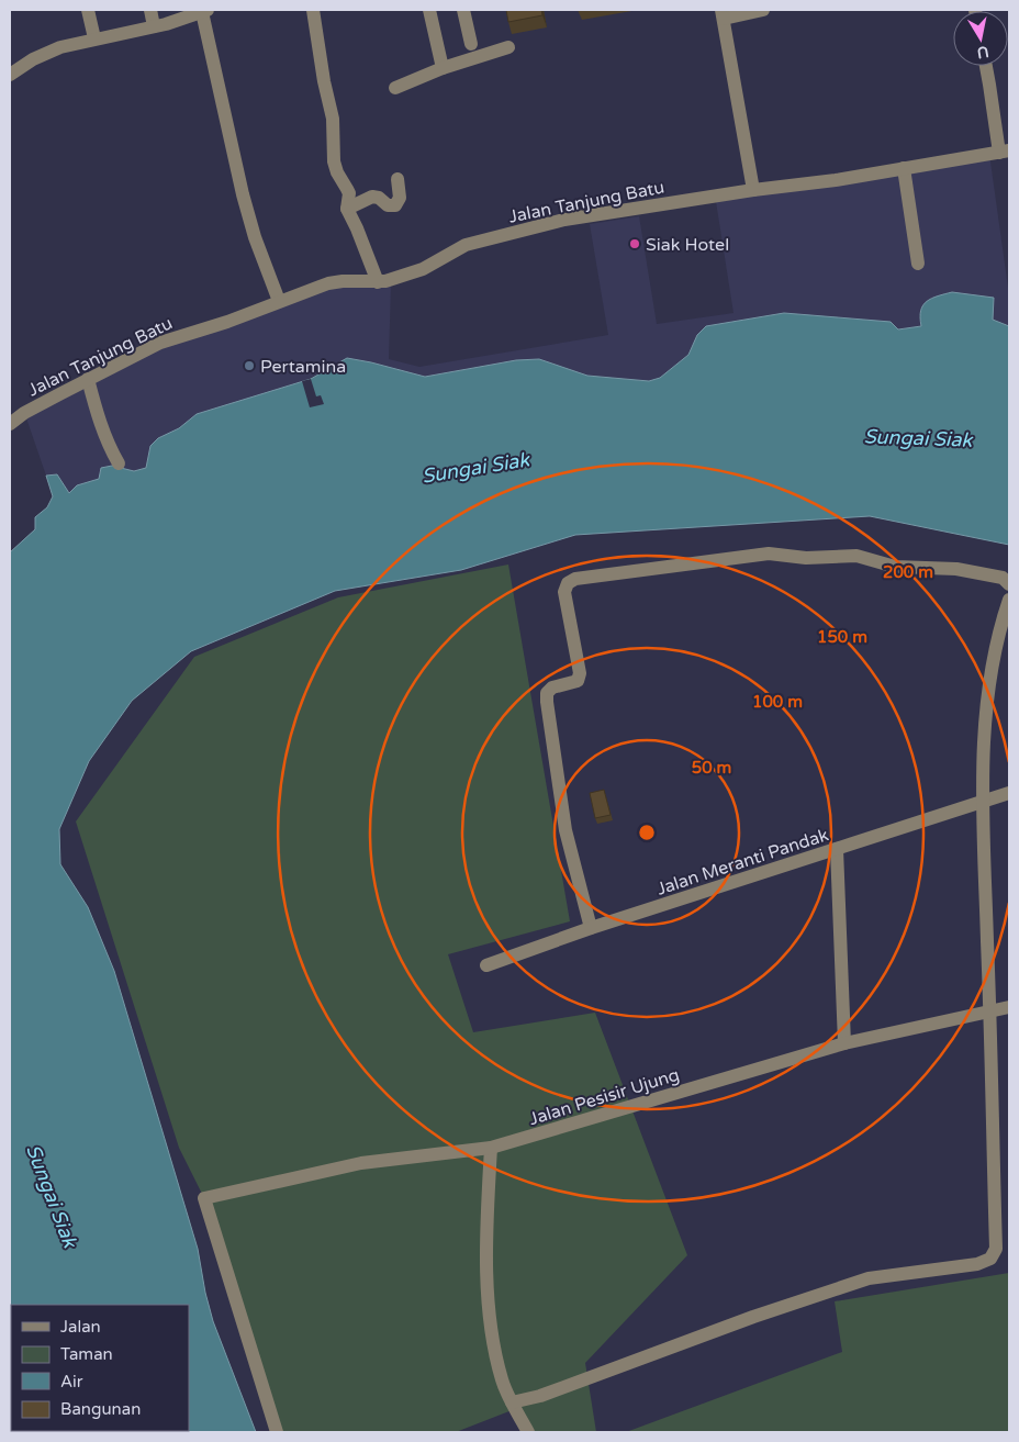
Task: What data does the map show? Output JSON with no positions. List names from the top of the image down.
{
  "streets": {
    "street": ["Jalan Tanjung Batu", "Jalan Meranti Pandak", "Jalan Pesisir Ujung"]
  },
  "water": ["Sungai Siak"],
  "places": ["Siak Hotel", "Pertamina"],
  "legend": [
    "Jalan",
    "Taman",
    "Air",
    "Bangunan"
  ],
  "north": "bottom",
  "rings": [
    "200 m",
    "150 m",
    "100 m",
    "50 m"
  ]
}
